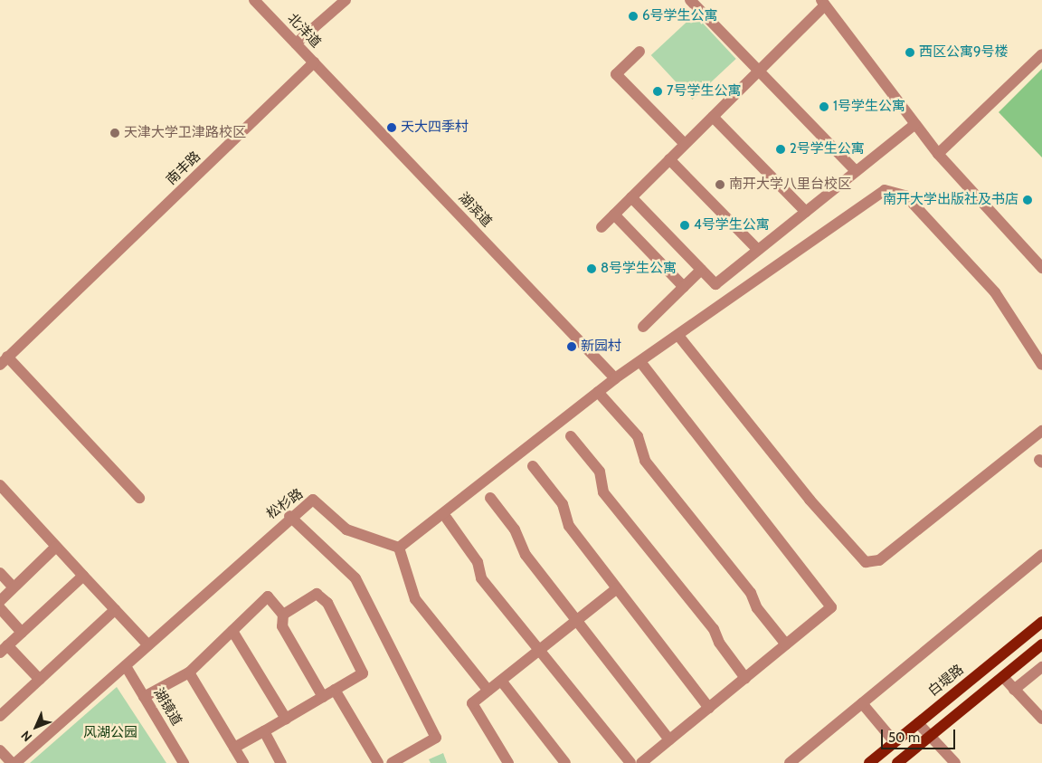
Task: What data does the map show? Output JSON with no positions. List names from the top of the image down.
{
  "streets": {
    "main road": ["白堤路"],
    "street": [
      "北洋道",
      "南丰路",
      "湖滨道",
      "松杉路",
      "湖镜道"
    ]
  },
  "crossings": [
    ["北洋道", "南丰路"],
    ["北洋道", "湖滨道"],
    ["南丰路", "湖滨道"],
    ["松杉路", "湖镜道"]
  ],
  "parks": ["风湖公园"],
  "places": [
    "6号学生公寓",
    "西区公寓9号楼",
    "7号学生公寓",
    "1号学生公寓",
    "天大四季村",
    "天津大学卫津路校区",
    "2号学生公寓",
    "南开大学八里台校区",
    "南开大学出版社及书店",
    "4号学生公寓",
    "8号学生公寓",
    "新园村"
  ],
  "scale_bar": "50 m",
  "north": "bottom left"
}
